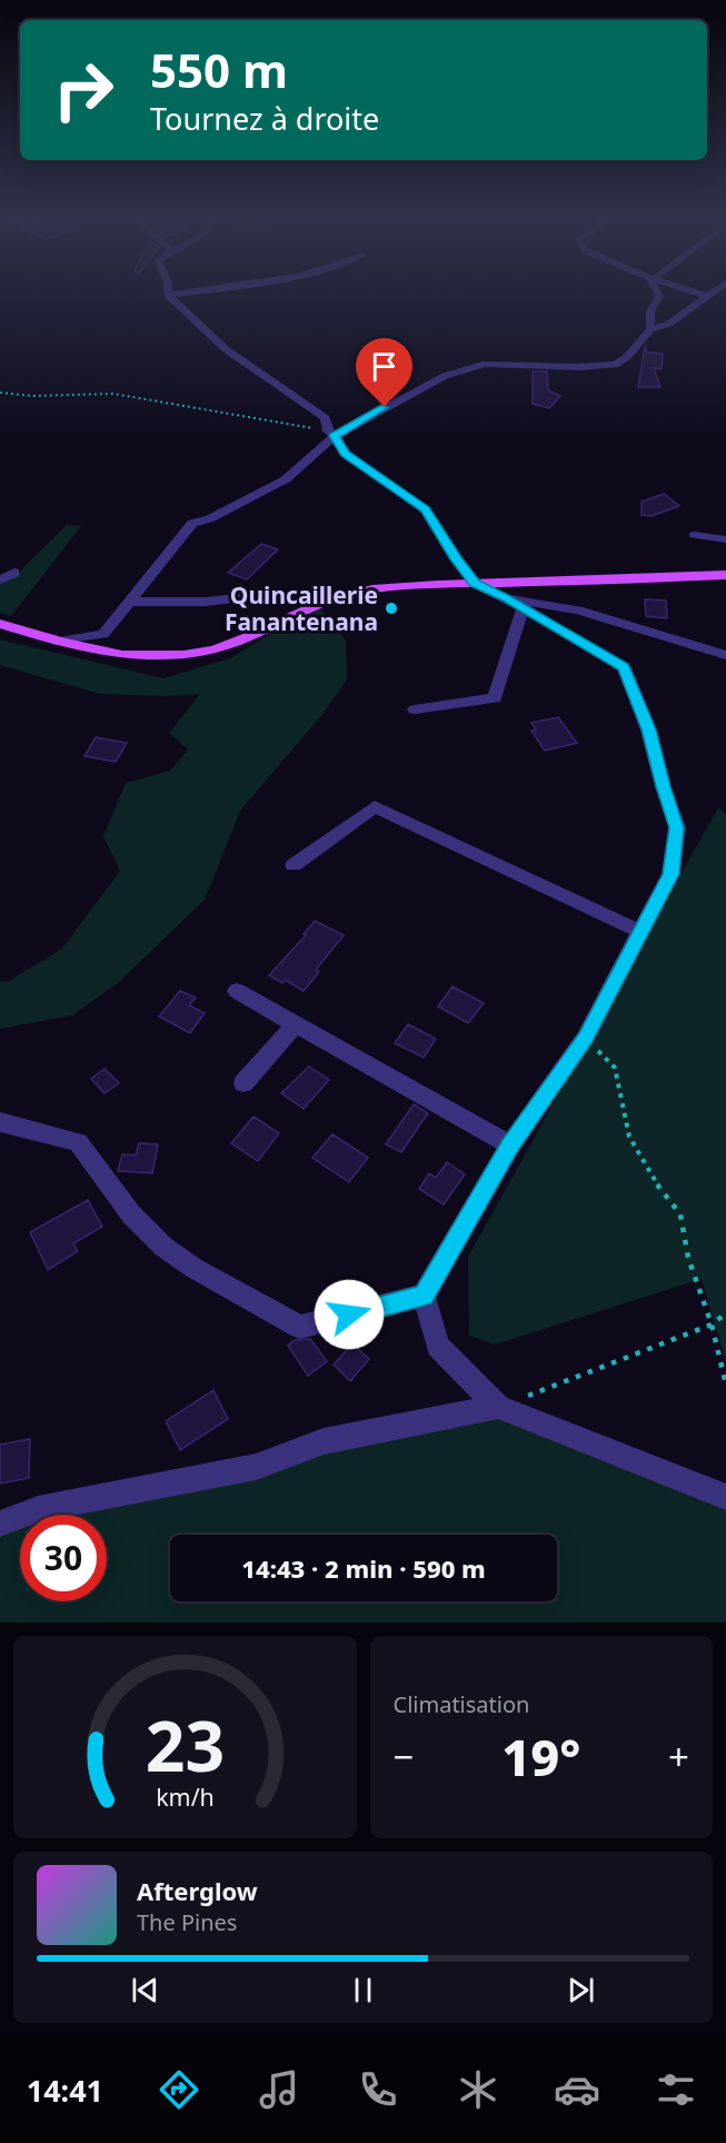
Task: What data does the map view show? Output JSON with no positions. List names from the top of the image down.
{
  "places": ["Quincaillerie Fanantenana"],
  "page": {
    "turn": ["550 m", "Tournez à droite"],
    "limit": "30",
    "trip": "14:43 · 2 min · 590 m",
    "tile": "Climatisation",
    "heat": ["−", "19°", "+"],
    "song": ["Afterglow", "The Pines"],
    "tabs": "14:41",
    "gauge": ["23", "km/h"]
  }
}
